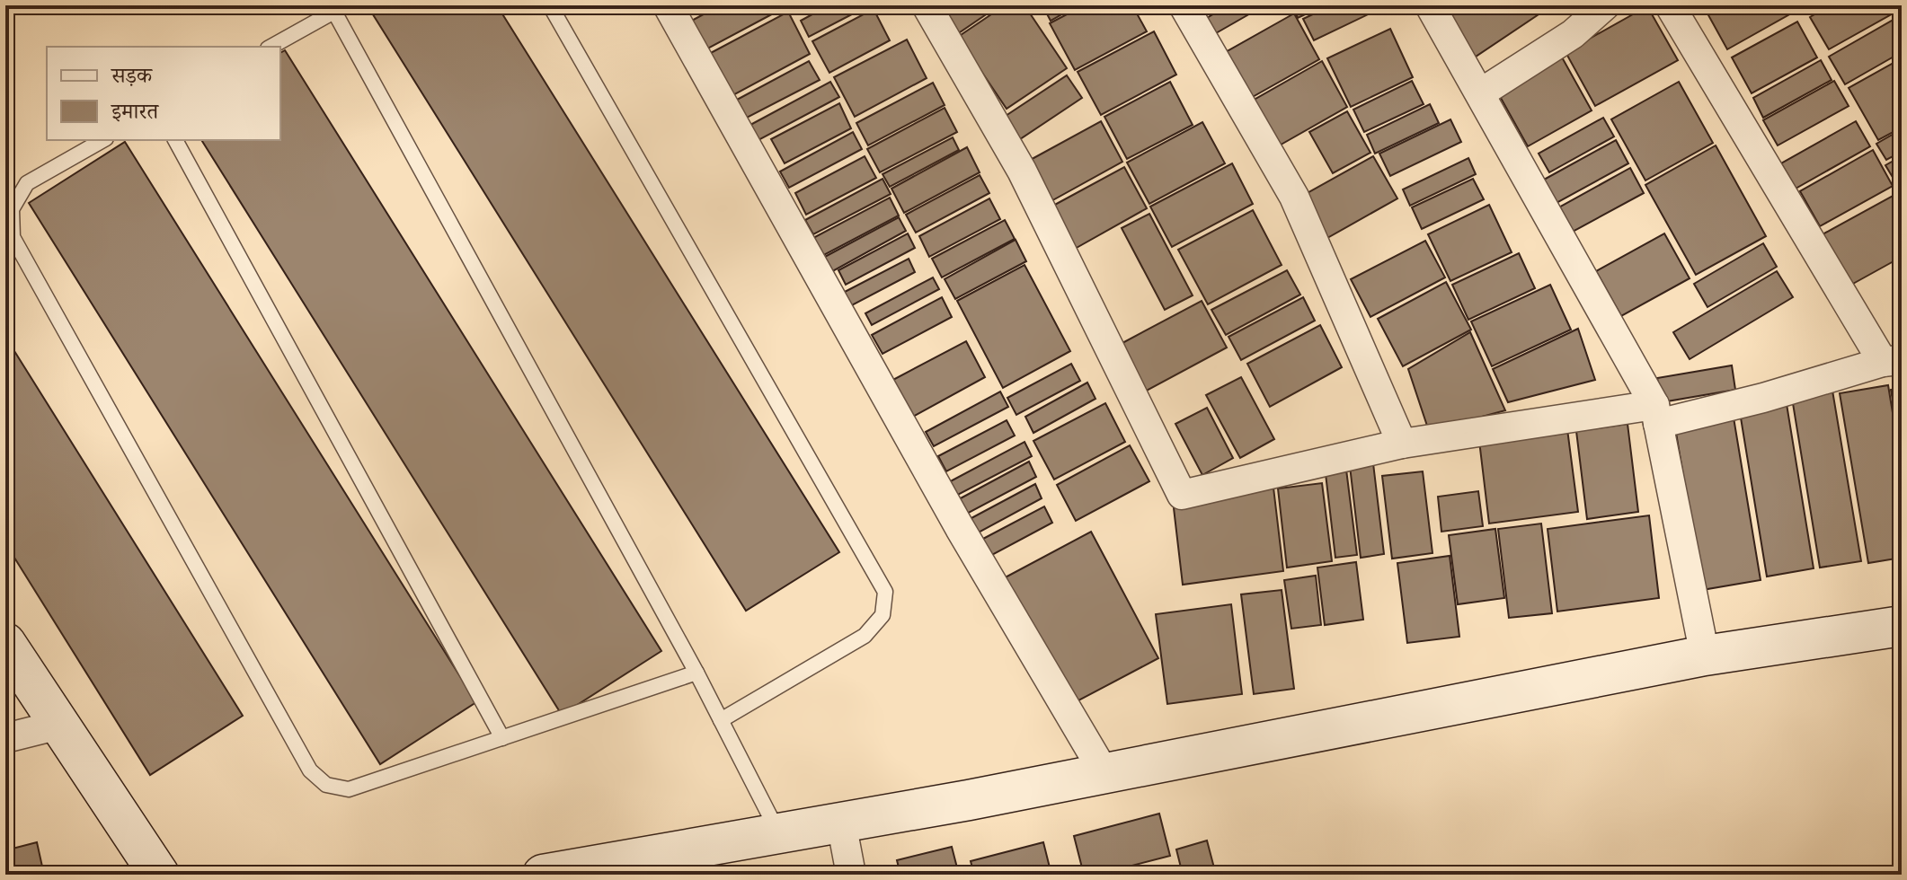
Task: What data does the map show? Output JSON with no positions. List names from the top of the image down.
{
  "legend": ["सड़क", "इमारत"]
}
